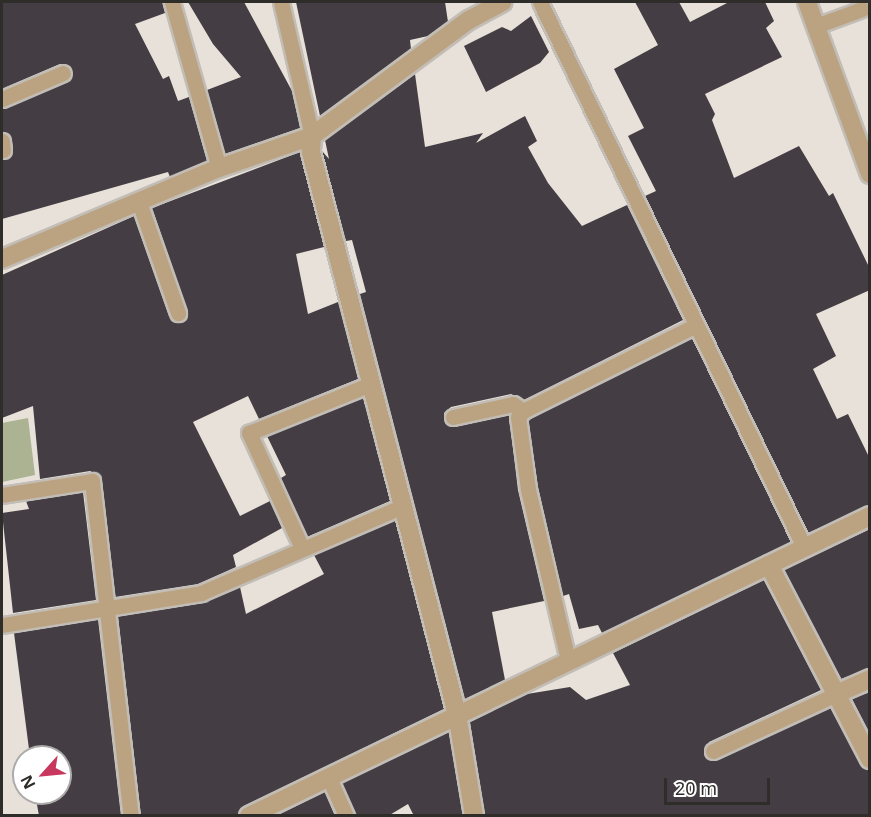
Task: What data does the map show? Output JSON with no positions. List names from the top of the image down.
{
  "scale_bar": "20 m",
  "north": "bottom left"
}
